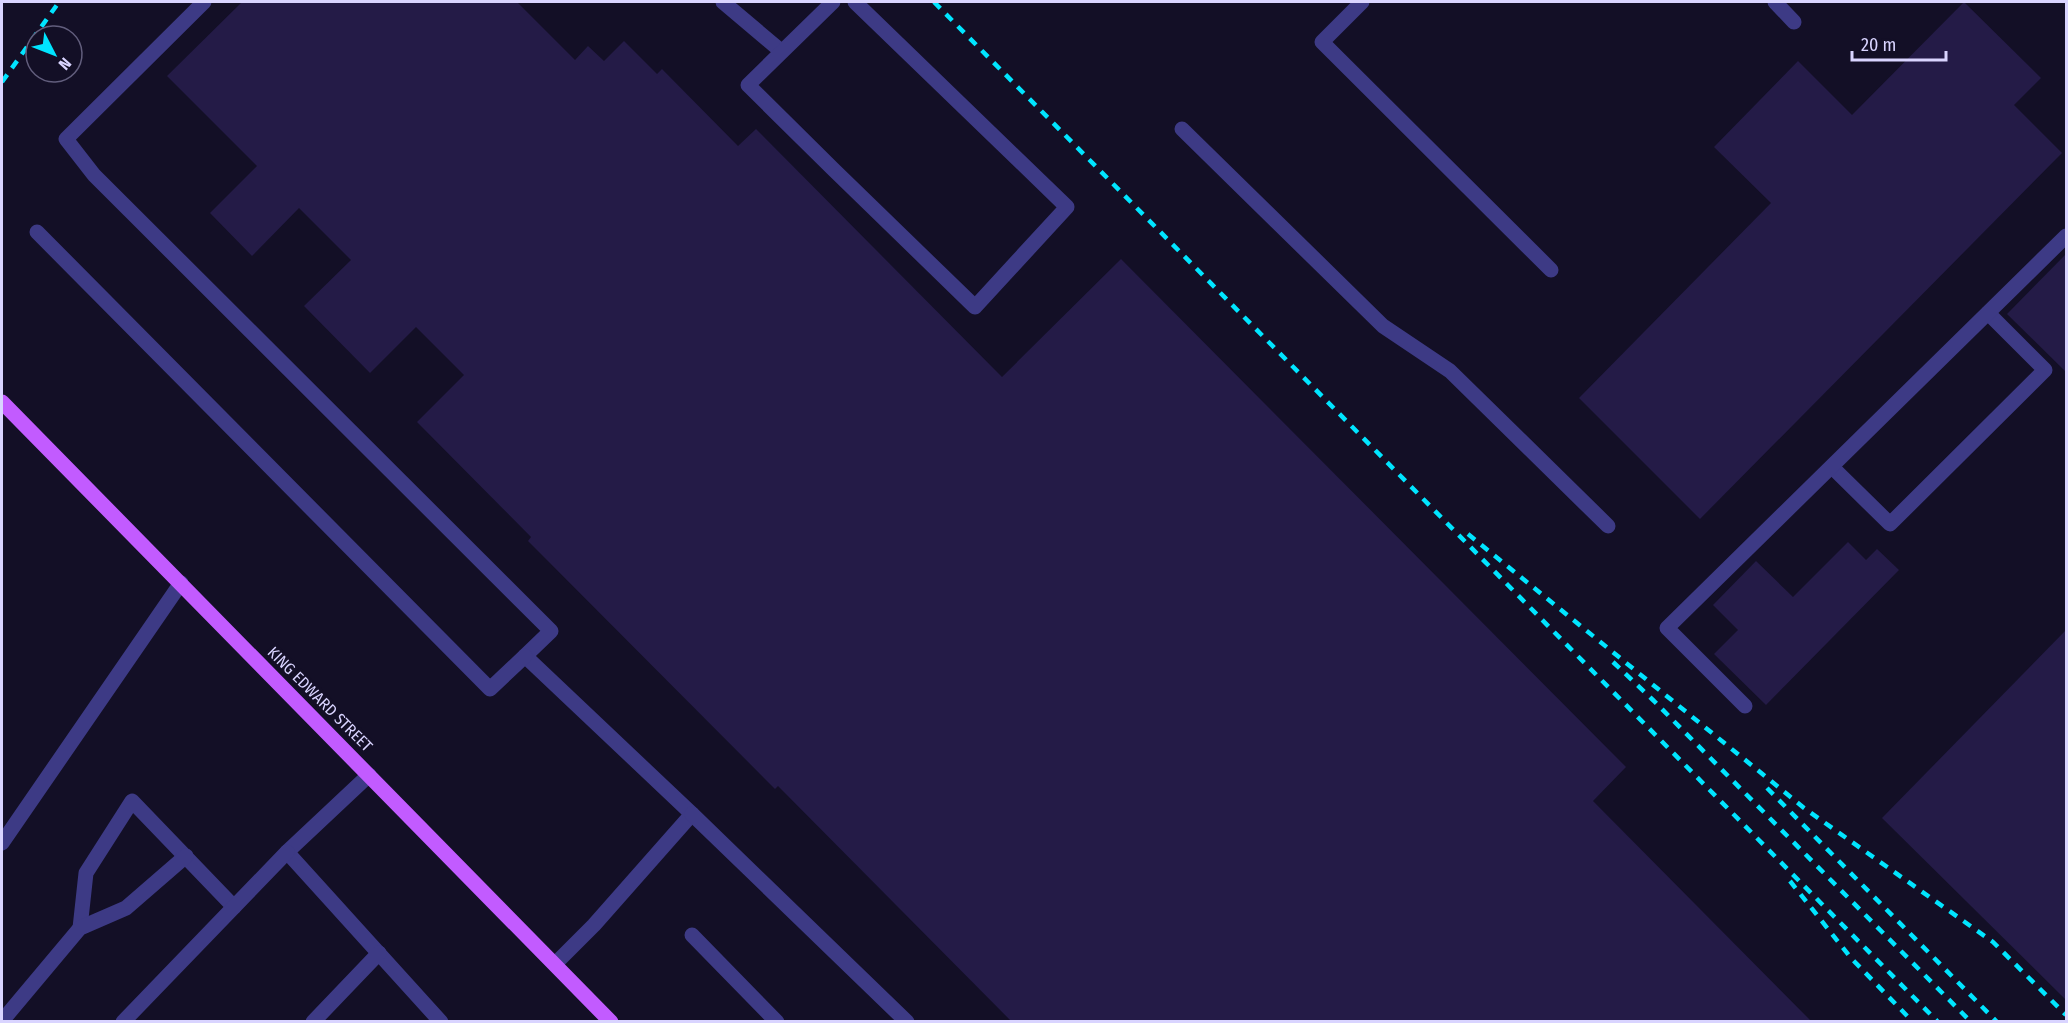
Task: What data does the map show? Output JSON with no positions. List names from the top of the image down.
{
  "streets": {
    "main road": ["KING EDWARD STREET"]
  },
  "scale_bar": "20 m",
  "north": "bottom right"
}
